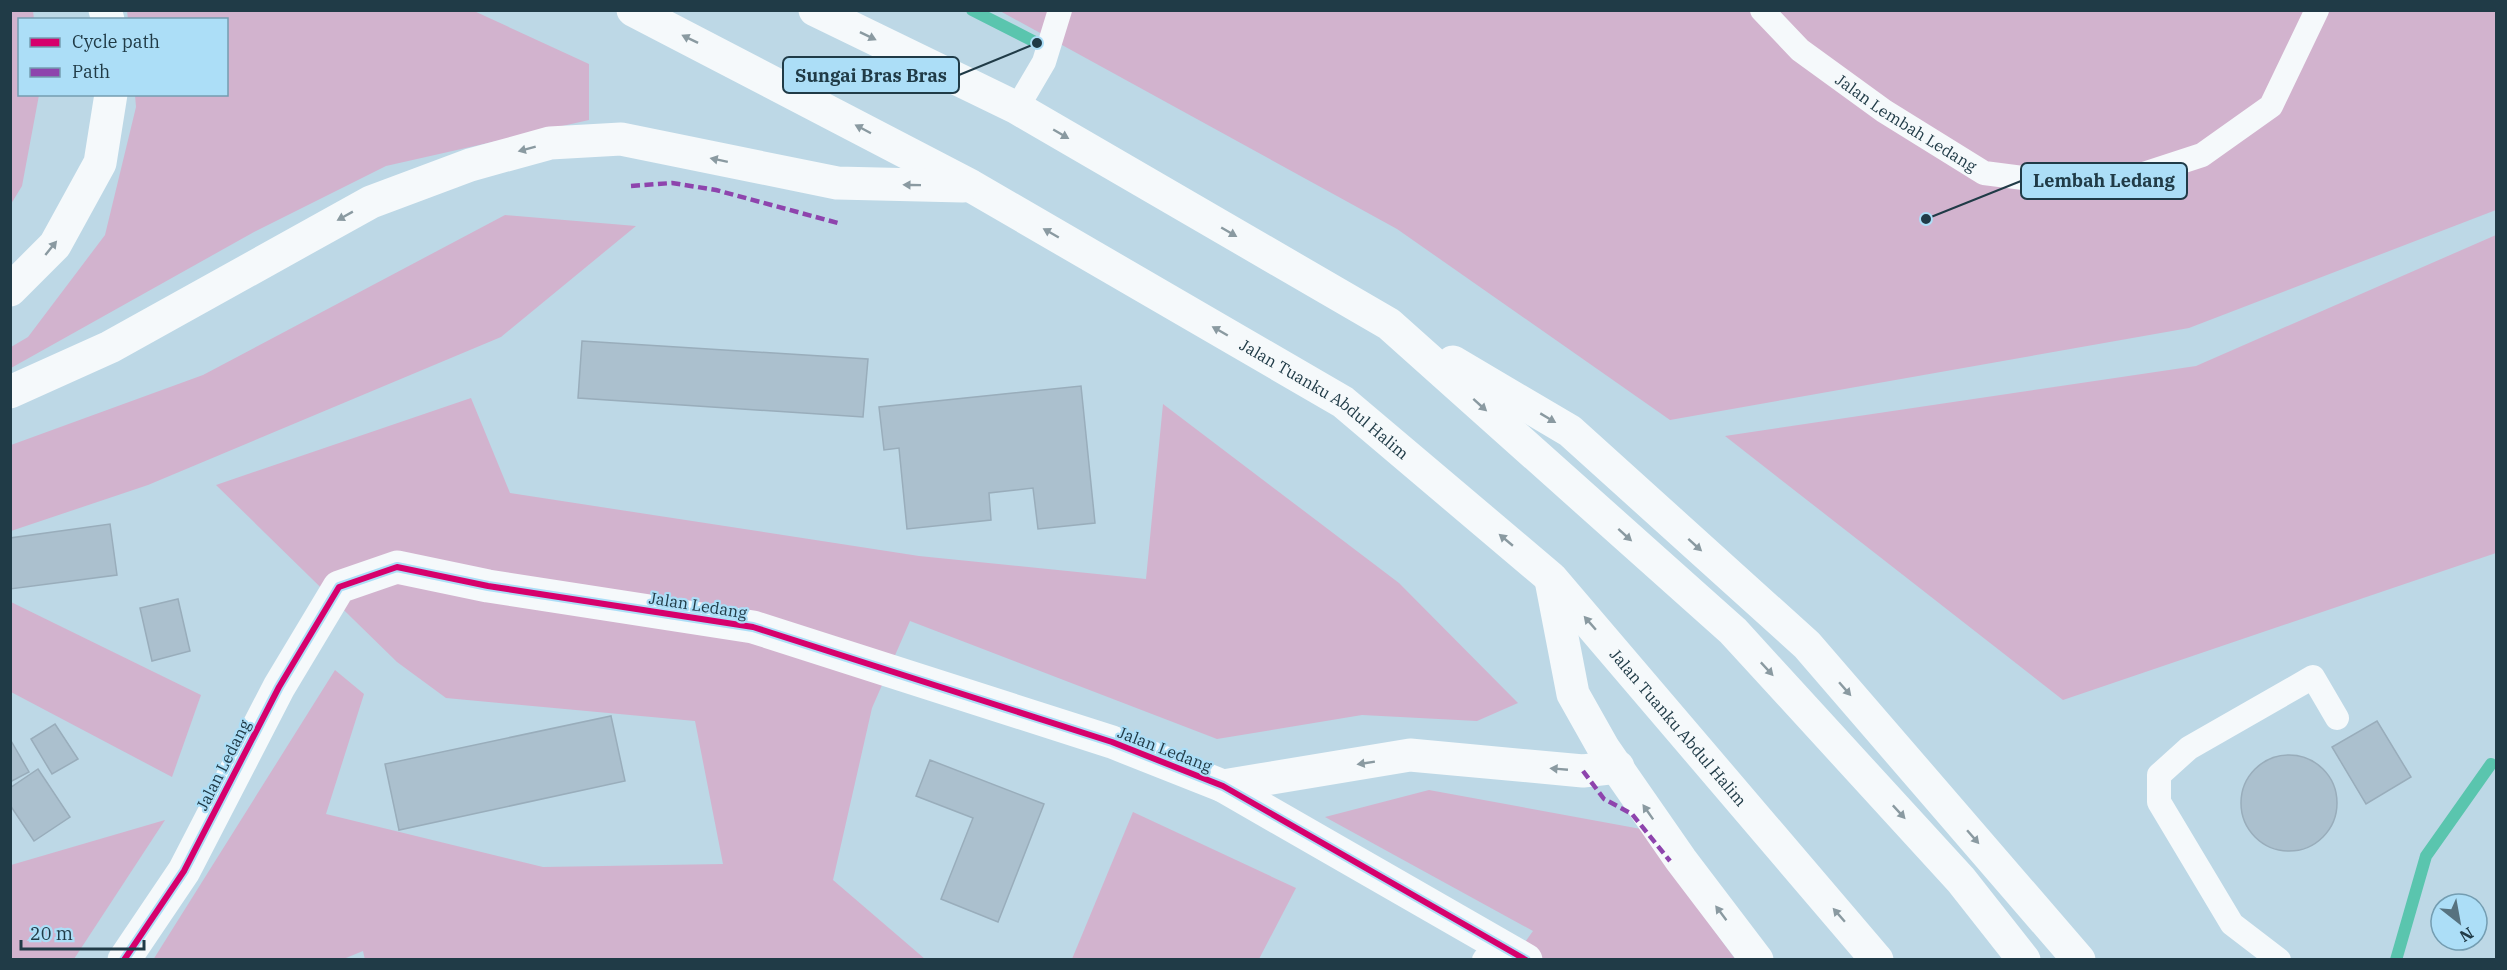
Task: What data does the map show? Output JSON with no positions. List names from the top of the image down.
{
  "streets": {
    "main road": ["Jalan Tuanku Abdul Halim", "Jalan Ledang"],
    "lane": ["Jalan Lembah Ledang"]
  },
  "places": ["Sungai Bras Bras", "Lembah Ledang"],
  "legend": ["Cycle path", "Path"],
  "scale_bar": "20 m",
  "north": "bottom right"
}
